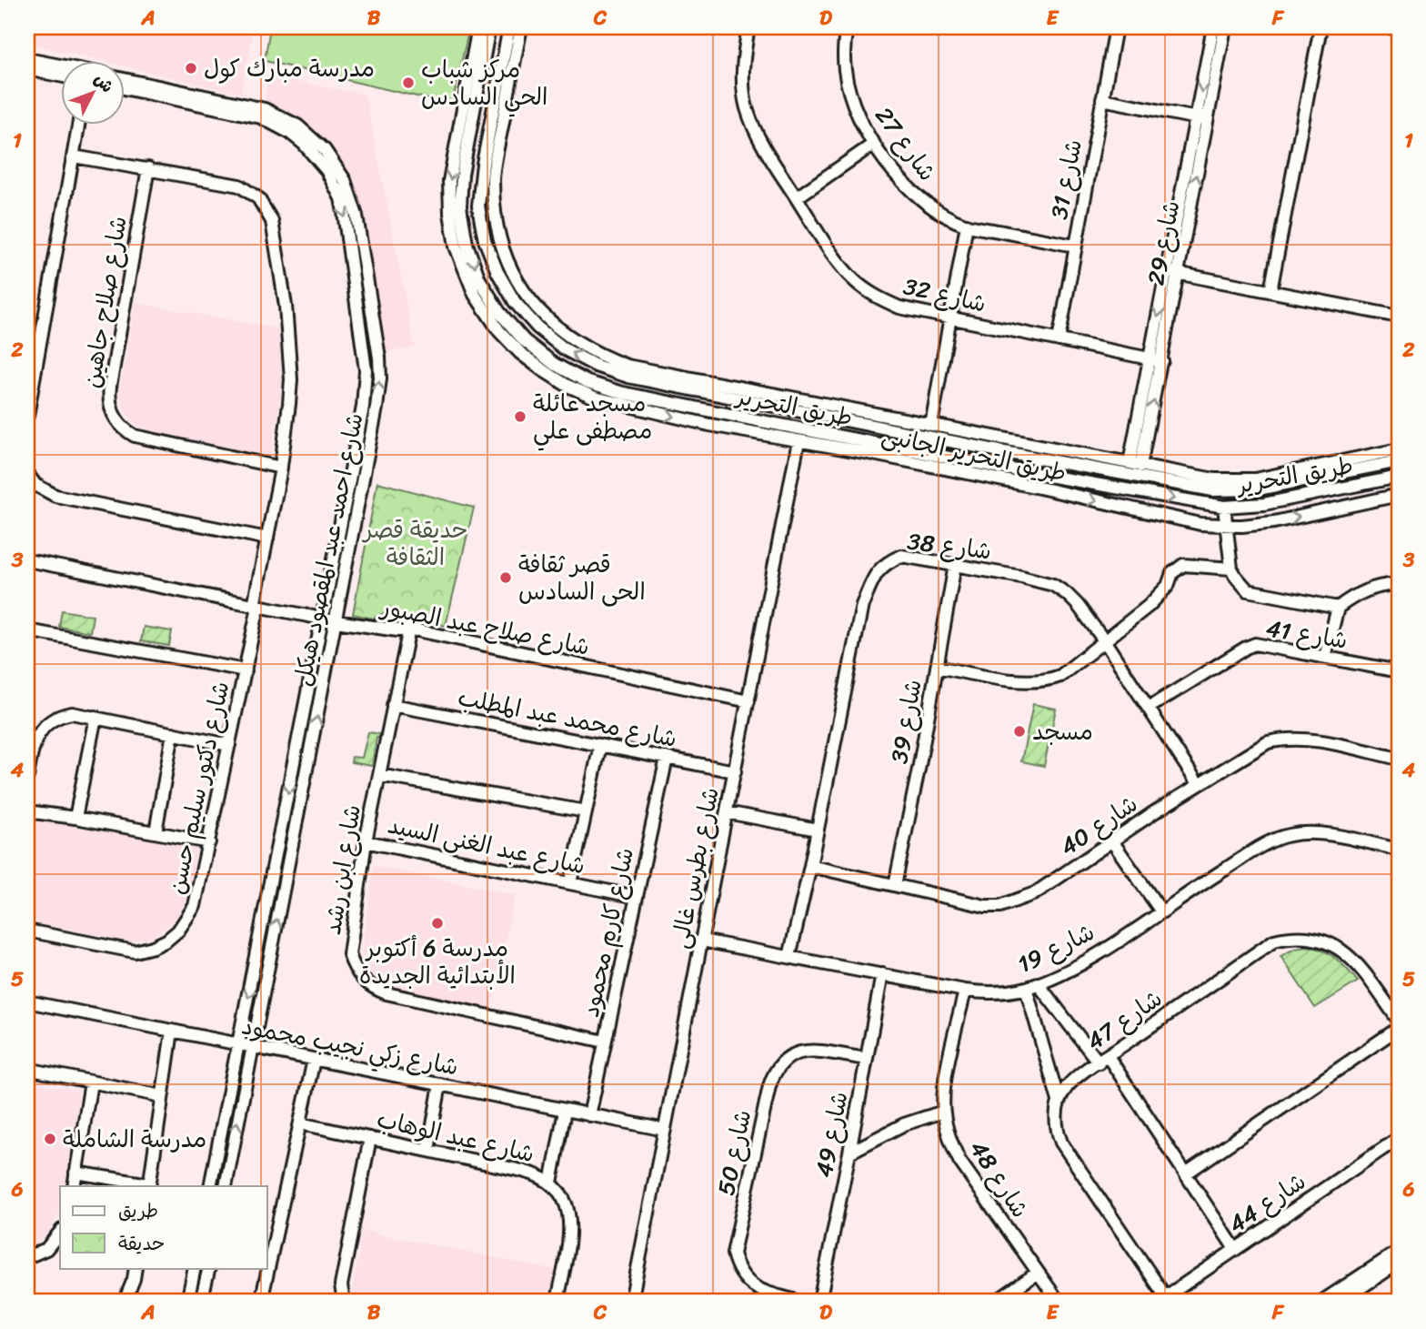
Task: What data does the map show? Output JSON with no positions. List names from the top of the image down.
{
  "streets": {
    "street": [
      "شارع 27",
      "شارع 31",
      "شارع 29",
      "شارع 32",
      "شارع صلاح جاهين",
      "طريق التحرير",
      "طريق التحرير الجانبى",
      "شارع 38",
      "شارع احمد عبد المقصود هيكل",
      "شارع صلاح عبد الصبور",
      "شارع 41",
      "شارع محمد عبد المطلب",
      "شارع 39",
      "شارع دكتور سليم حسن",
      "شارع 40",
      "شارع عبد الغنى السيد",
      "شارع بطرس غالى",
      "شارع ابن رشد",
      "شارع كارم محمود",
      "شارع 19",
      "شارع 47",
      "شارع زكي نجيب محمود",
      "شارع 49",
      "شارع عبد الوهاب",
      "شارع 50",
      "شارع 48",
      "شارع 44"
    ]
  },
  "crossings": [
    ["شارع 27", "شارع 31"],
    ["شارع 31", "شارع 32"],
    ["شارع 29", "شارع 32"],
    ["شارع 29", "طريق التحرير الجانبى"],
    ["شارع صلاح جاهين", "شارع دكتور سليم حسن"],
    ["طريق التحرير الجانبى", "شارع بطرس غالى"],
    ["شارع 38", "شارع 41"],
    ["شارع 38", "شارع 39"],
    ["شارع 38", "شارع 40"],
    ["شارع 38", "شارع 19"],
    ["شارع احمد عبد المقصود هيكل", "شارع صلاح عبد الصبور"],
    ["شارع احمد عبد المقصود هيكل", "شارع زكي نجيب محمود"],
    ["شارع صلاح عبد الصبور", "شارع دكتور سليم حسن"],
    ["شارع صلاح عبد الصبور", "شارع بطرس غالى"],
    ["شارع صلاح عبد الصبور", "شارع ابن رشد"],
    ["شارع محمد عبد المطلب", "شارع بطرس غالى"],
    ["شارع محمد عبد المطلب", "شارع ابن رشد"],
    ["شارع محمد عبد المطلب", "شارع كارم محمود"],
    ["شارع 39", "شارع 40"],
    ["شارع عبد الغنى السيد", "شارع ابن رشد"],
    ["شارع عبد الغنى السيد", "شارع كارم محمود"],
    ["شارع بطرس غالى", "شارع 19"],
    ["شارع بطرس غالى", "شارع زكي نجيب محمود"],
    ["شارع ابن رشد", "شارع كارم محمود"],
    ["شارع كارم محمود", "شارع زكي نجيب محمود"],
    ["شارع 19", "شارع 49"],
    ["شارع 19", "شارع 48"],
    ["شارع 49", "شارع 50"]
  ],
  "parks": ["حديقة قصر الثقافة"],
  "places": [
    "مدرسة مبارك كول",
    "مركز شباب الحي السادس",
    "مسجد عائلة مصطفى علي",
    "قصر ثقافة الحى السادس",
    "مسجد",
    "مدرسة 6 أكتوبر الأبتدائية الجديدة",
    "مدرسة الشاملة"
  ],
  "legend": ["طريق", "حديقة"],
  "north": "top right",
  "grid": {
    "columns": [
      "A",
      "B",
      "C",
      "D",
      "E",
      "F"
    ],
    "rows": [
      "1",
      "2",
      "3",
      "4",
      "5",
      "6"
    ]
  }
}
